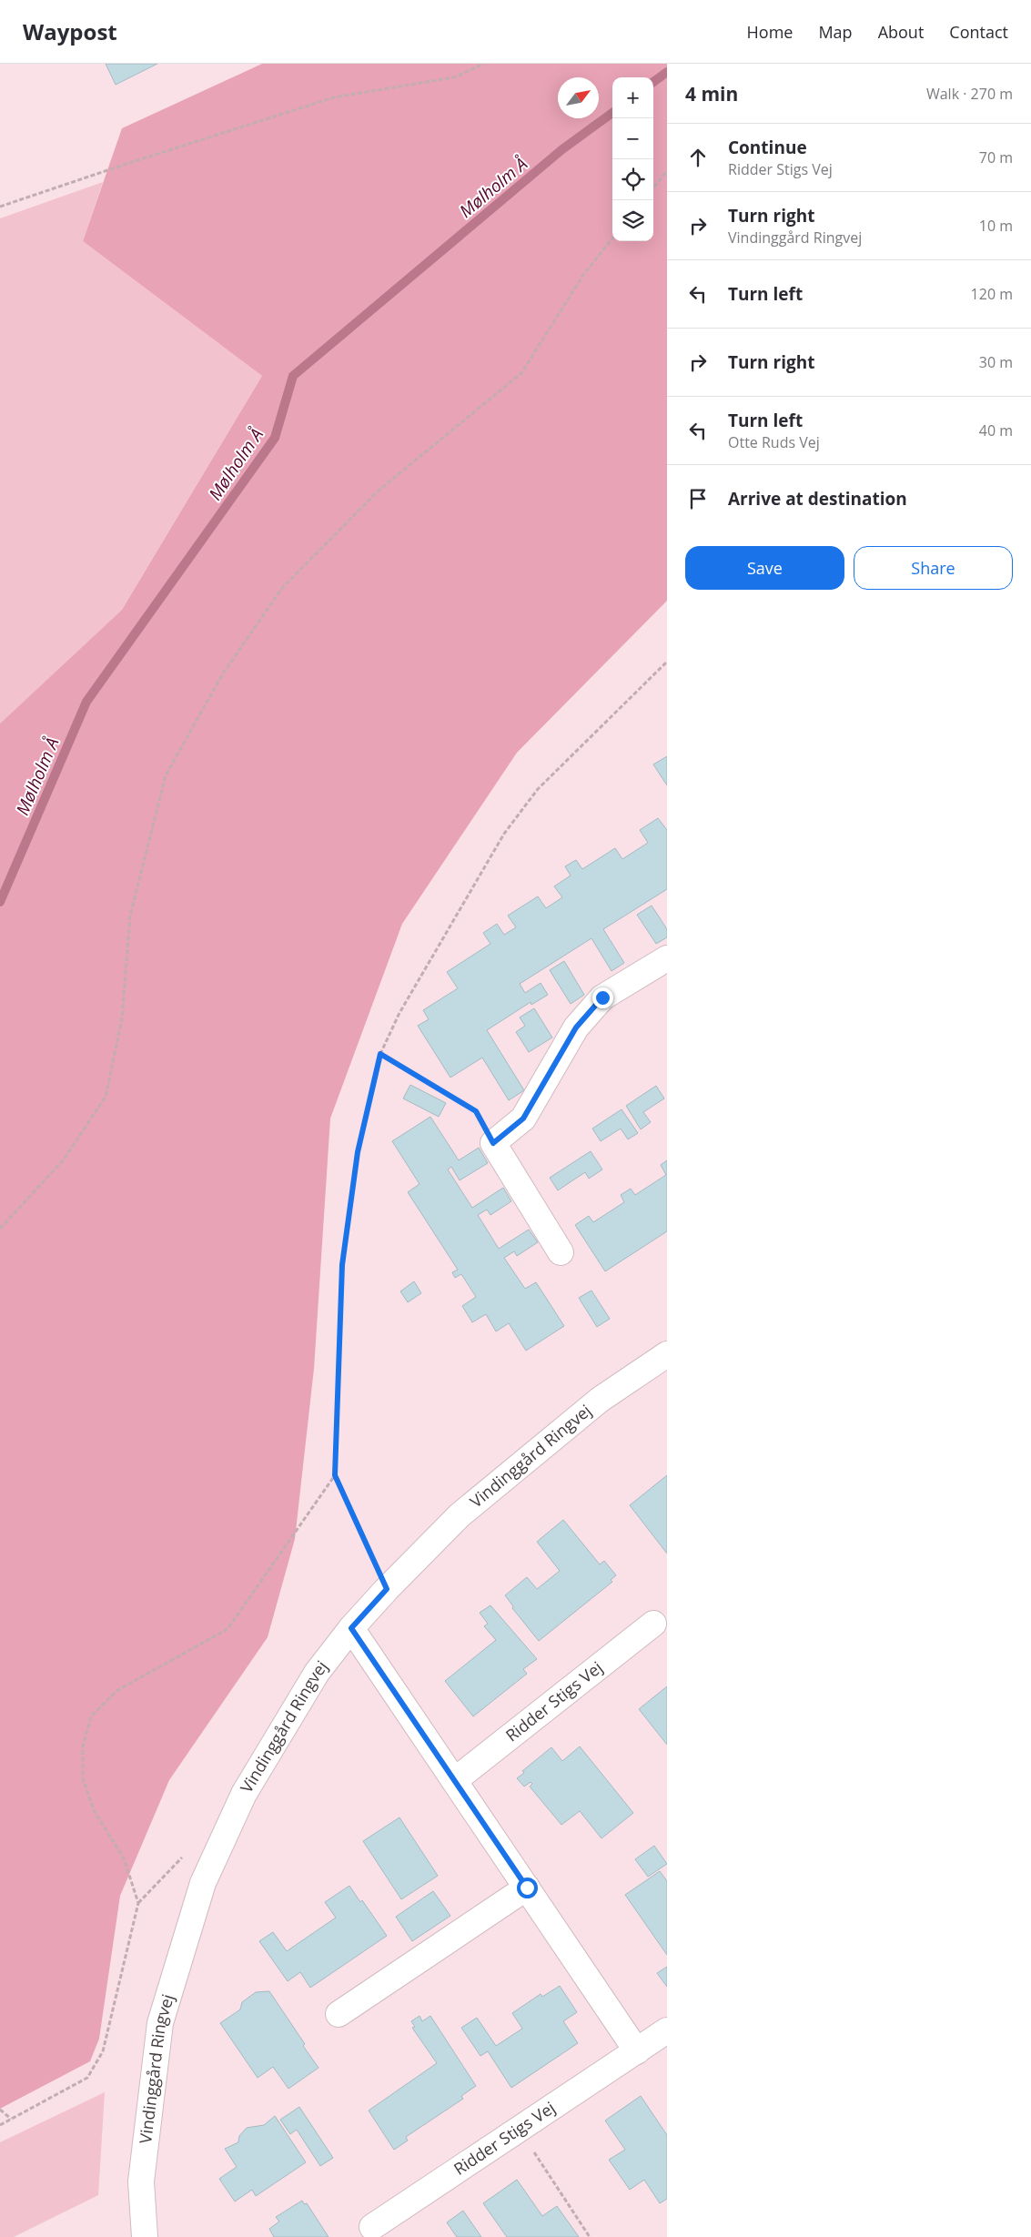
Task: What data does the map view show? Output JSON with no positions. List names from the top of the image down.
{
  "streets": {
    "street": ["Vindinggård Ringvej", "Ridder Stigs Vej"]
  },
  "water": ["Mølholm Å"],
  "north": "top right",
  "page": {
    "header": "Waypost",
    "nav": [
      "Home",
      "Map",
      "About",
      "Contact"
    ],
    "heading": ["4 min", "Walk · 270 m"],
    "map_buttons": ["+", "−"],
    "list": [
      ["Continue", "Ridder Stigs Vej", "70 m"],
      ["Turn right", "Vindinggård Ringvej", "10 m"],
      ["Turn left", "120 m"],
      ["Turn right", "30 m"],
      ["Turn left", "Otte Ruds Vej", "40 m"],
      "Arrive at destination"
    ],
    "buttons": ["Save", "Share"]
  }
}
